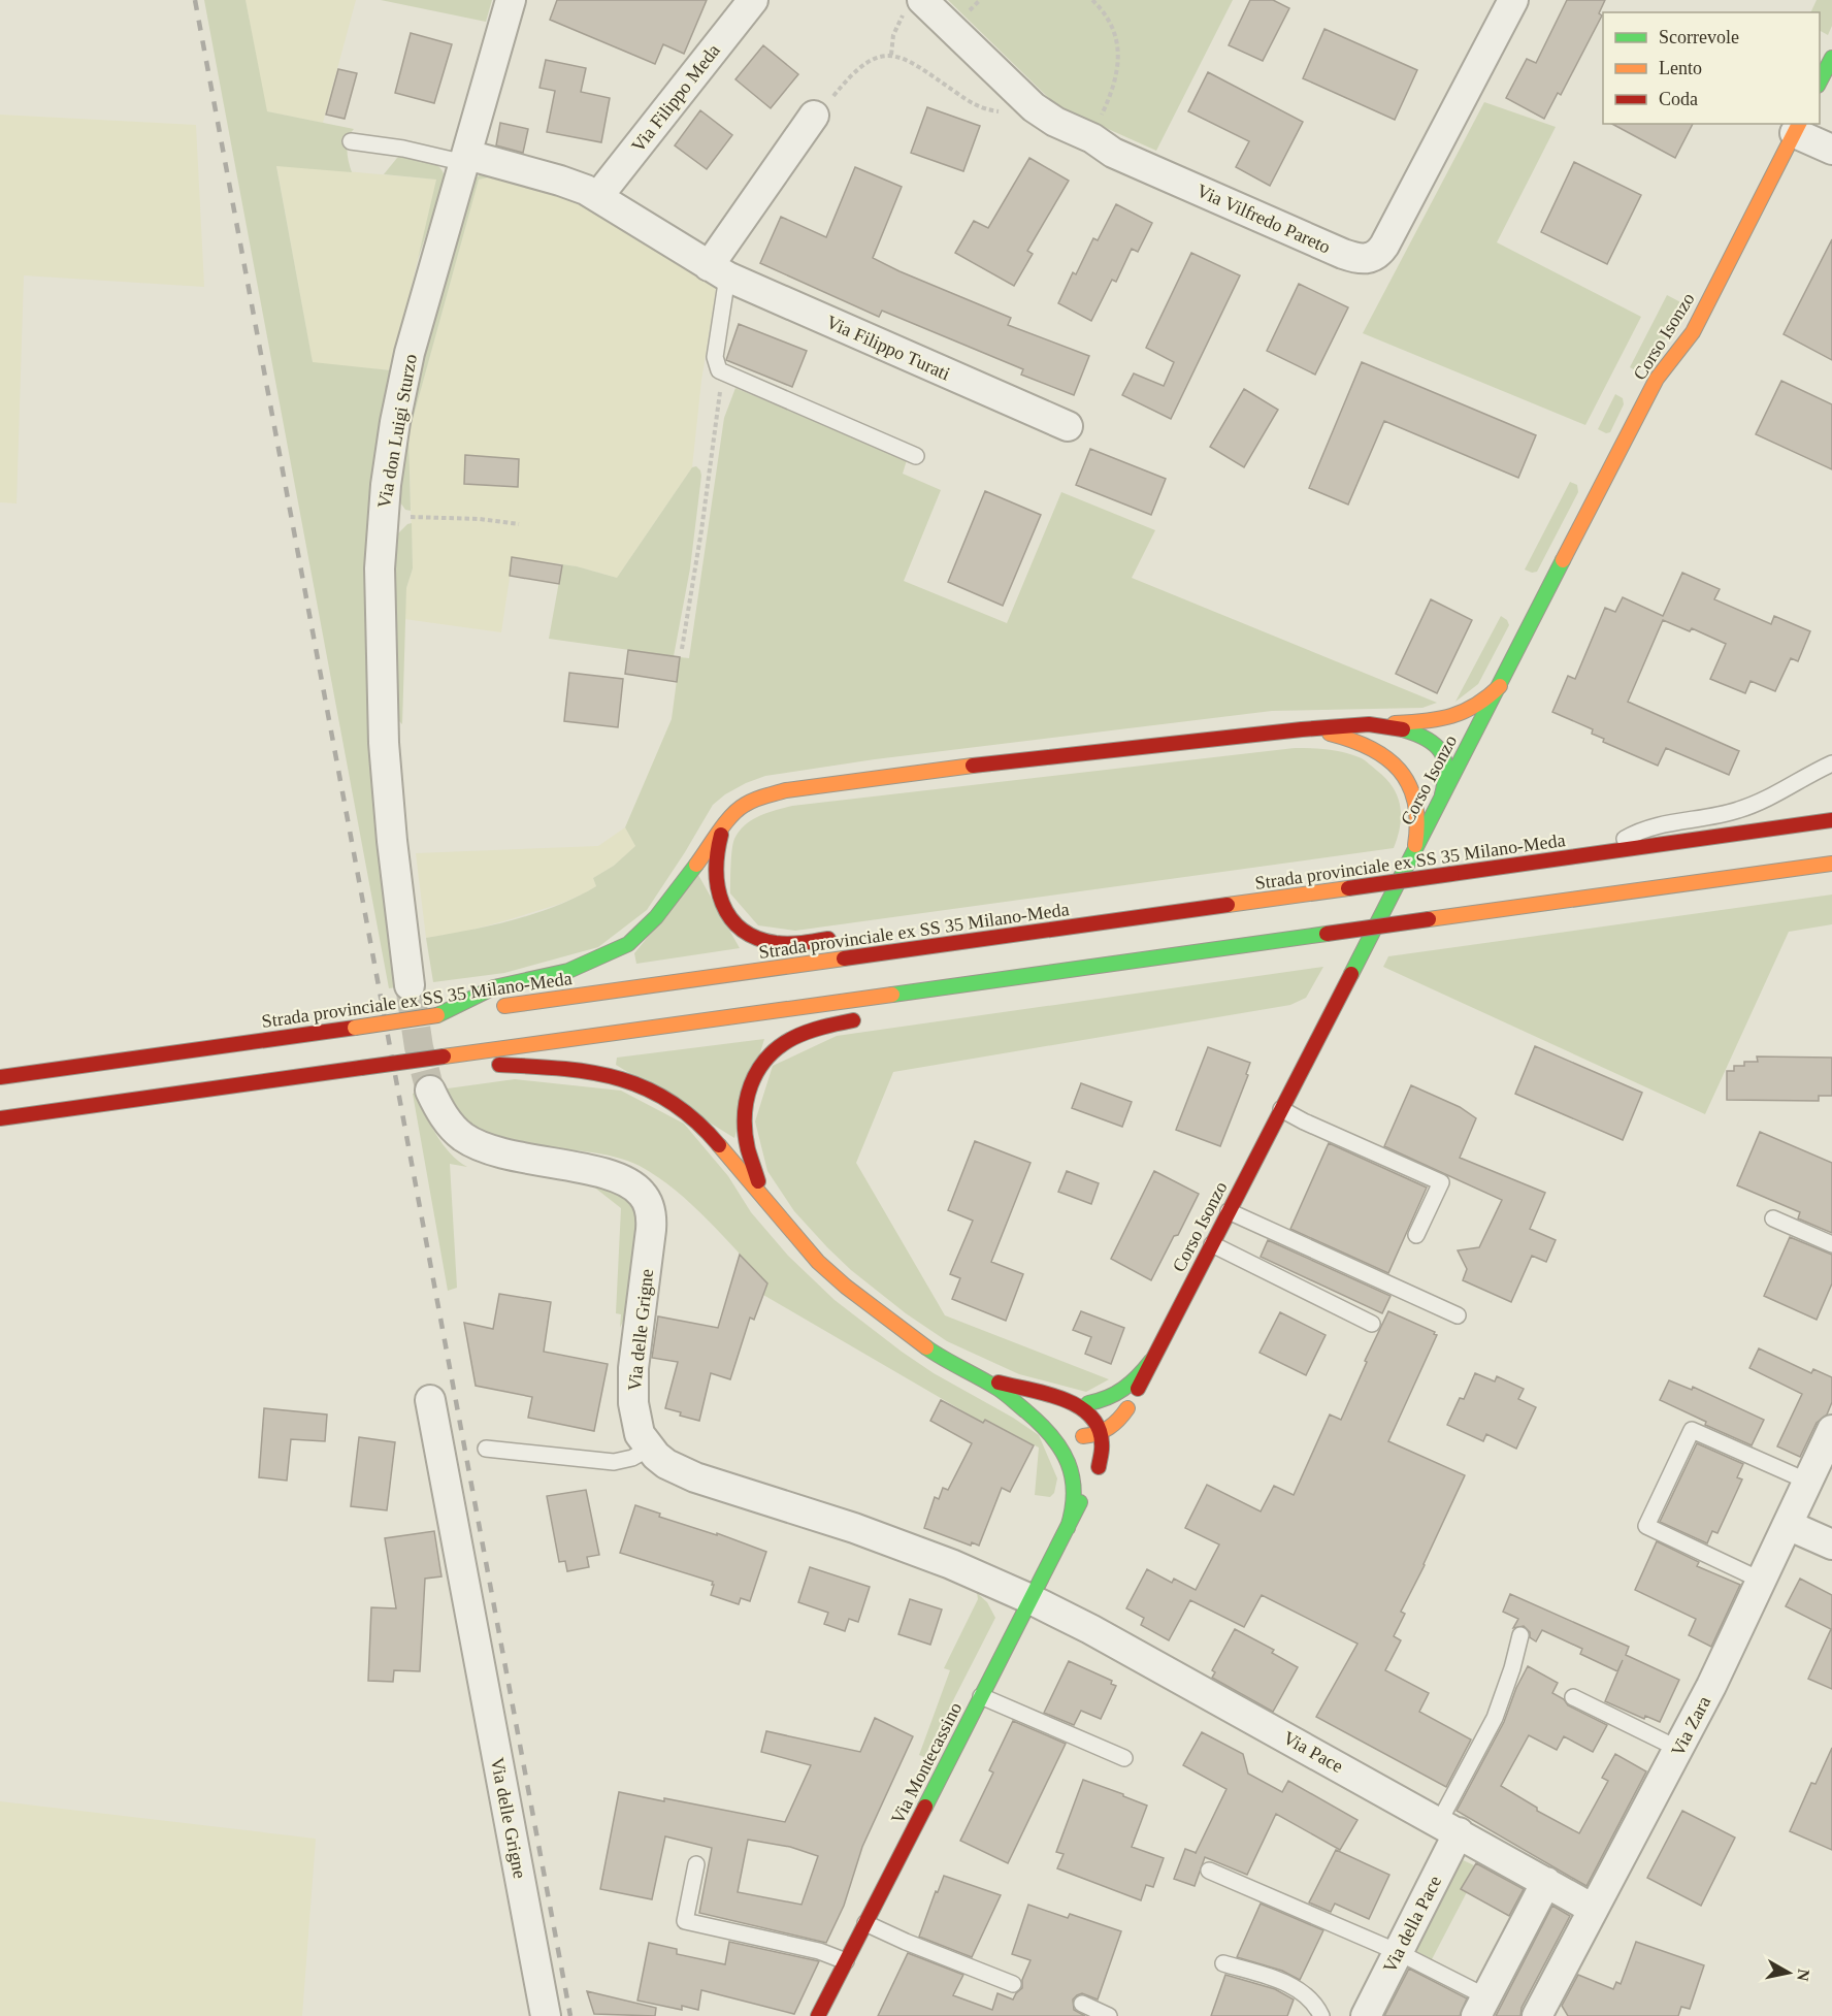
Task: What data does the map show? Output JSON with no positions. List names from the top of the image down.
{
  "streets": {
    "main road": ["Corso Isonzo", "Strada provinciale ex SS 35 Milano-Meda", "Via Montecassino"],
    "street": [
      "Via Filippo Meda",
      "Via Vilfredo Pareto",
      "Via Filippo Turati",
      "Via don Luigi Sturzo",
      "Via delle Grigne",
      "Via Zara",
      "Via Pace",
      "Via della Pace"
    ]
  },
  "crossings": [
    ["Via Filippo Meda", "Via Filippo Turati"],
    ["Corso Isonzo", "Via Montecassino"],
    ["Via Filippo Turati", "Via don Luigi Sturzo"],
    ["Via delle Grigne", "Via Pace"],
    ["Via delle Grigne", "Via Montecassino"],
    ["Via Zara", "Via Pace"],
    ["Via Pace", "Via Montecassino"],
    ["Via Pace", "Via della Pace"]
  ],
  "legend": ["Scorrevole", "Lento", "Coda"],
  "north": "right"
}
